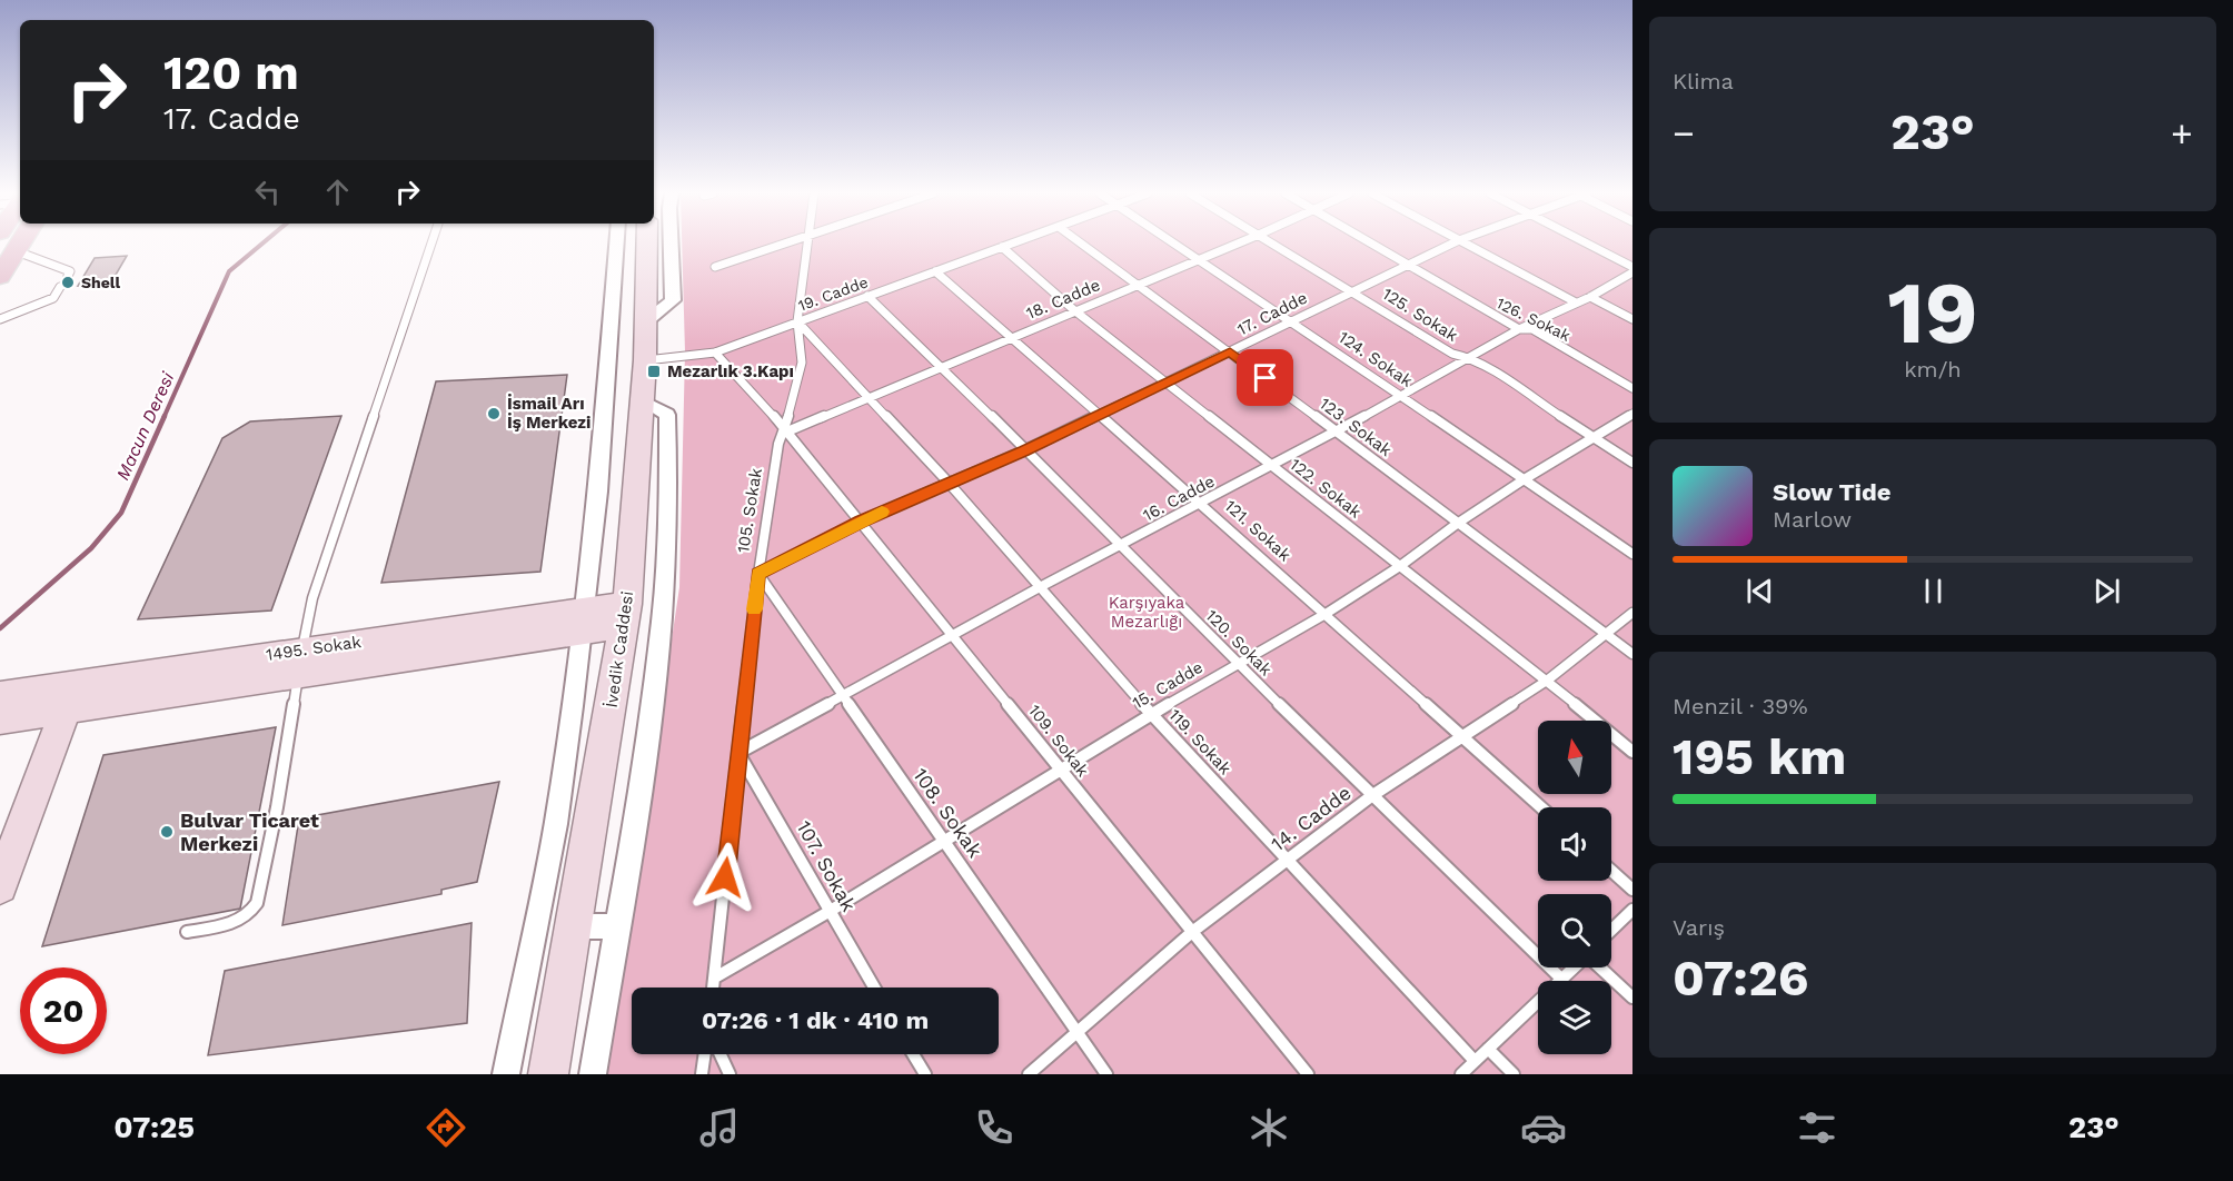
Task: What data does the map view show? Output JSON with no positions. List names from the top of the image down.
{
  "streets": {
    "main road": ["1495. Sokak", "İvedik Caddesi"],
    "lane": [
      "19. Cadde",
      "18. Cadde",
      "17. Cadde",
      "125. Sokak",
      "126. Sokak",
      "124. Sokak",
      "123. Sokak",
      "122. Sokak",
      "16. Cadde",
      "105. Sokak",
      "121. Sokak",
      "120. Sokak",
      "15. Cadde",
      "109. Sokak",
      "119. Sokak",
      "108. Sokak",
      "14. Cadde",
      "107. Sokak"
    ]
  },
  "crossings": [
    ["19. Cadde", "122. Sokak"],
    ["19. Cadde", "105. Sokak"],
    ["19. Cadde", "121. Sokak"],
    ["19. Cadde", "120. Sokak"],
    ["19. Cadde", "İvedik Caddesi"],
    ["19. Cadde", "119. Sokak"],
    ["18. Cadde", "124. Sokak"],
    ["18. Cadde", "123. Sokak"],
    ["18. Cadde", "122. Sokak"],
    ["18. Cadde", "105. Sokak"],
    ["18. Cadde", "121. Sokak"],
    ["18. Cadde", "120. Sokak"],
    ["18. Cadde", "109. Sokak"],
    ["18. Cadde", "119. Sokak"],
    ["17. Cadde", "125. Sokak"],
    ["17. Cadde", "126. Sokak"],
    ["17. Cadde", "124. Sokak"],
    ["17. Cadde", "123. Sokak"],
    ["17. Cadde", "122. Sokak"],
    ["17. Cadde", "105. Sokak"],
    ["17. Cadde", "121. Sokak"],
    ["17. Cadde", "120. Sokak"],
    ["17. Cadde", "109. Sokak"],
    ["17. Cadde", "119. Sokak"],
    ["17. Cadde", "108. Sokak"],
    ["125. Sokak", "16. Cadde"],
    ["125. Sokak", "15. Cadde"],
    ["126. Sokak", "16. Cadde"],
    ["124. Sokak", "16. Cadde"],
    ["124. Sokak", "15. Cadde"],
    ["123. Sokak", "16. Cadde"],
    ["123. Sokak", "15. Cadde"],
    ["123. Sokak", "14. Cadde"],
    ["122. Sokak", "16. Cadde"],
    ["122. Sokak", "15. Cadde"],
    ["122. Sokak", "14. Cadde"],
    ["16. Cadde", "105. Sokak"],
    ["16. Cadde", "121. Sokak"],
    ["16. Cadde", "120. Sokak"],
    ["16. Cadde", "109. Sokak"],
    ["16. Cadde", "119. Sokak"],
    ["16. Cadde", "108. Sokak"],
    ["16. Cadde", "107. Sokak"],
    ["105. Sokak", "15. Cadde"],
    ["105. Sokak", "109. Sokak"],
    ["105. Sokak", "119. Sokak"],
    ["105. Sokak", "108. Sokak"],
    ["105. Sokak", "107. Sokak"],
    ["121. Sokak", "15. Cadde"],
    ["121. Sokak", "14. Cadde"],
    ["120. Sokak", "15. Cadde"],
    ["120. Sokak", "14. Cadde"],
    ["1495. Sokak", "İvedik Caddesi"],
    ["15. Cadde", "109. Sokak"],
    ["15. Cadde", "119. Sokak"],
    ["15. Cadde", "108. Sokak"],
    ["15. Cadde", "107. Sokak"],
    ["109. Sokak", "14. Cadde"],
    ["119. Sokak", "14. Cadde"],
    ["108. Sokak", "14. Cadde"]
  ],
  "water": ["Macun Deresi"],
  "parks": ["Karşıyaka Mezarlığı"],
  "places": {
    "other": ["Shell", "İsmail Arı İş Merkezi", "Bulvar Ticaret Merkezi"],
    "transit": ["Mezarlık 3.Kapı"]
  },
  "north": "top",
  "page": {
    "tile": [
      "Klima",
      ["19", "km/h"],
      ["Menzil · 39%", "195 km"],
      ["Varış", "07:26"]
    ],
    "turn": ["120 m", "17. Cadde"],
    "heat": ["−", "23°", "+"],
    "song": ["Slow Tide", "Marlow"],
    "limit": "20",
    "trip": "07:26 · 1 dk · 410 m",
    "tabs": ["07:25", "23°"]
  }
}
